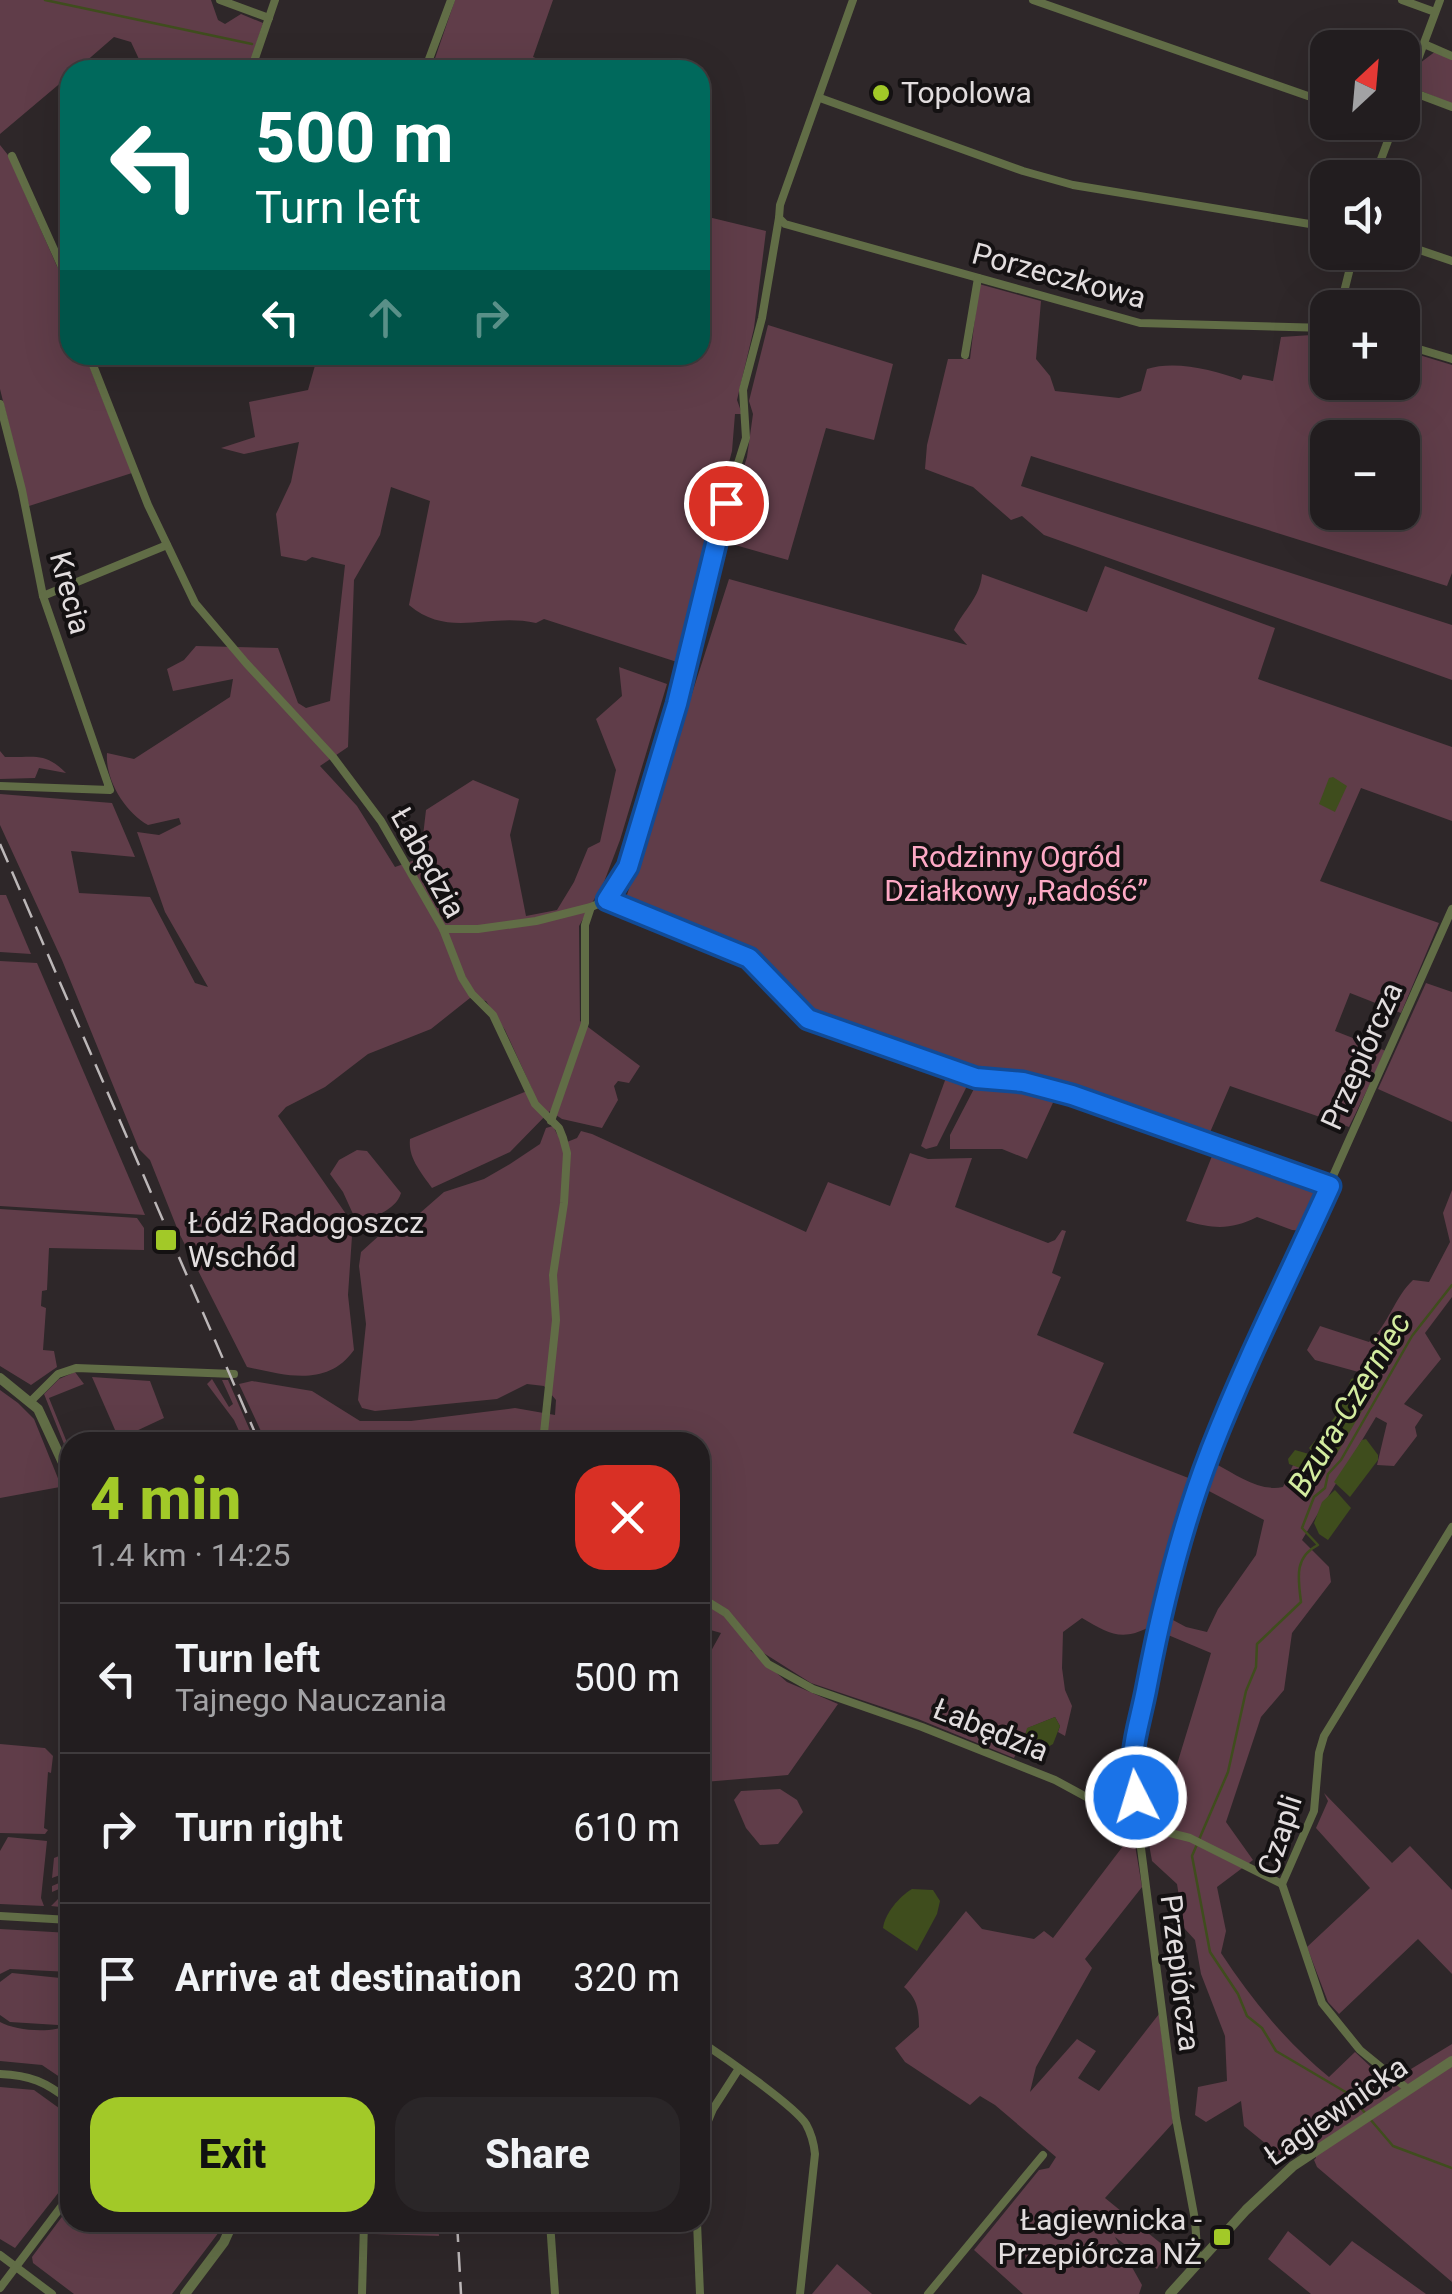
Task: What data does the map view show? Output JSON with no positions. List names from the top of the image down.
{
  "streets": {
    "street": [
      "Porzeczkowa",
      "Krecia",
      "Łabędzia",
      "Przepiórcza",
      "Czapli",
      "Łagiewnicka"
    ]
  },
  "crossings": [
    ["Łabędzia", "Przepiórcza"],
    ["Łabędzia", "Czapli"],
    ["Przepiórcza", "Łagiewnicka"],
    ["Czapli", "Łagiewnicka"]
  ],
  "water": ["Bzura-Czerniec"],
  "parks": ["Rodzinny Ogród Działkowy „Radość”"],
  "places": {
    "other": ["Topolowa"],
    "transit": ["Łódź Radogoszcz Wschód", "Łagiewnicka - Przepiórcza NŻ"]
  },
  "north": "top right",
  "page": {
    "map_buttons": ["+", "−"],
    "turn": ["500 m", "Turn left"],
    "heading": ["4 min", "1.4 km · 14:25"],
    "list": [
      {
        "name": "Turn left",
        "note": "Tajnego Nauczania",
        "value": "500 m"
      },
      {
        "name": "Turn right",
        "value": "610 m"
      },
      {
        "name": "Arrive at destination",
        "value": "320 m"
      }
    ],
    "buttons": ["Exit", "Share"]
  }
}
